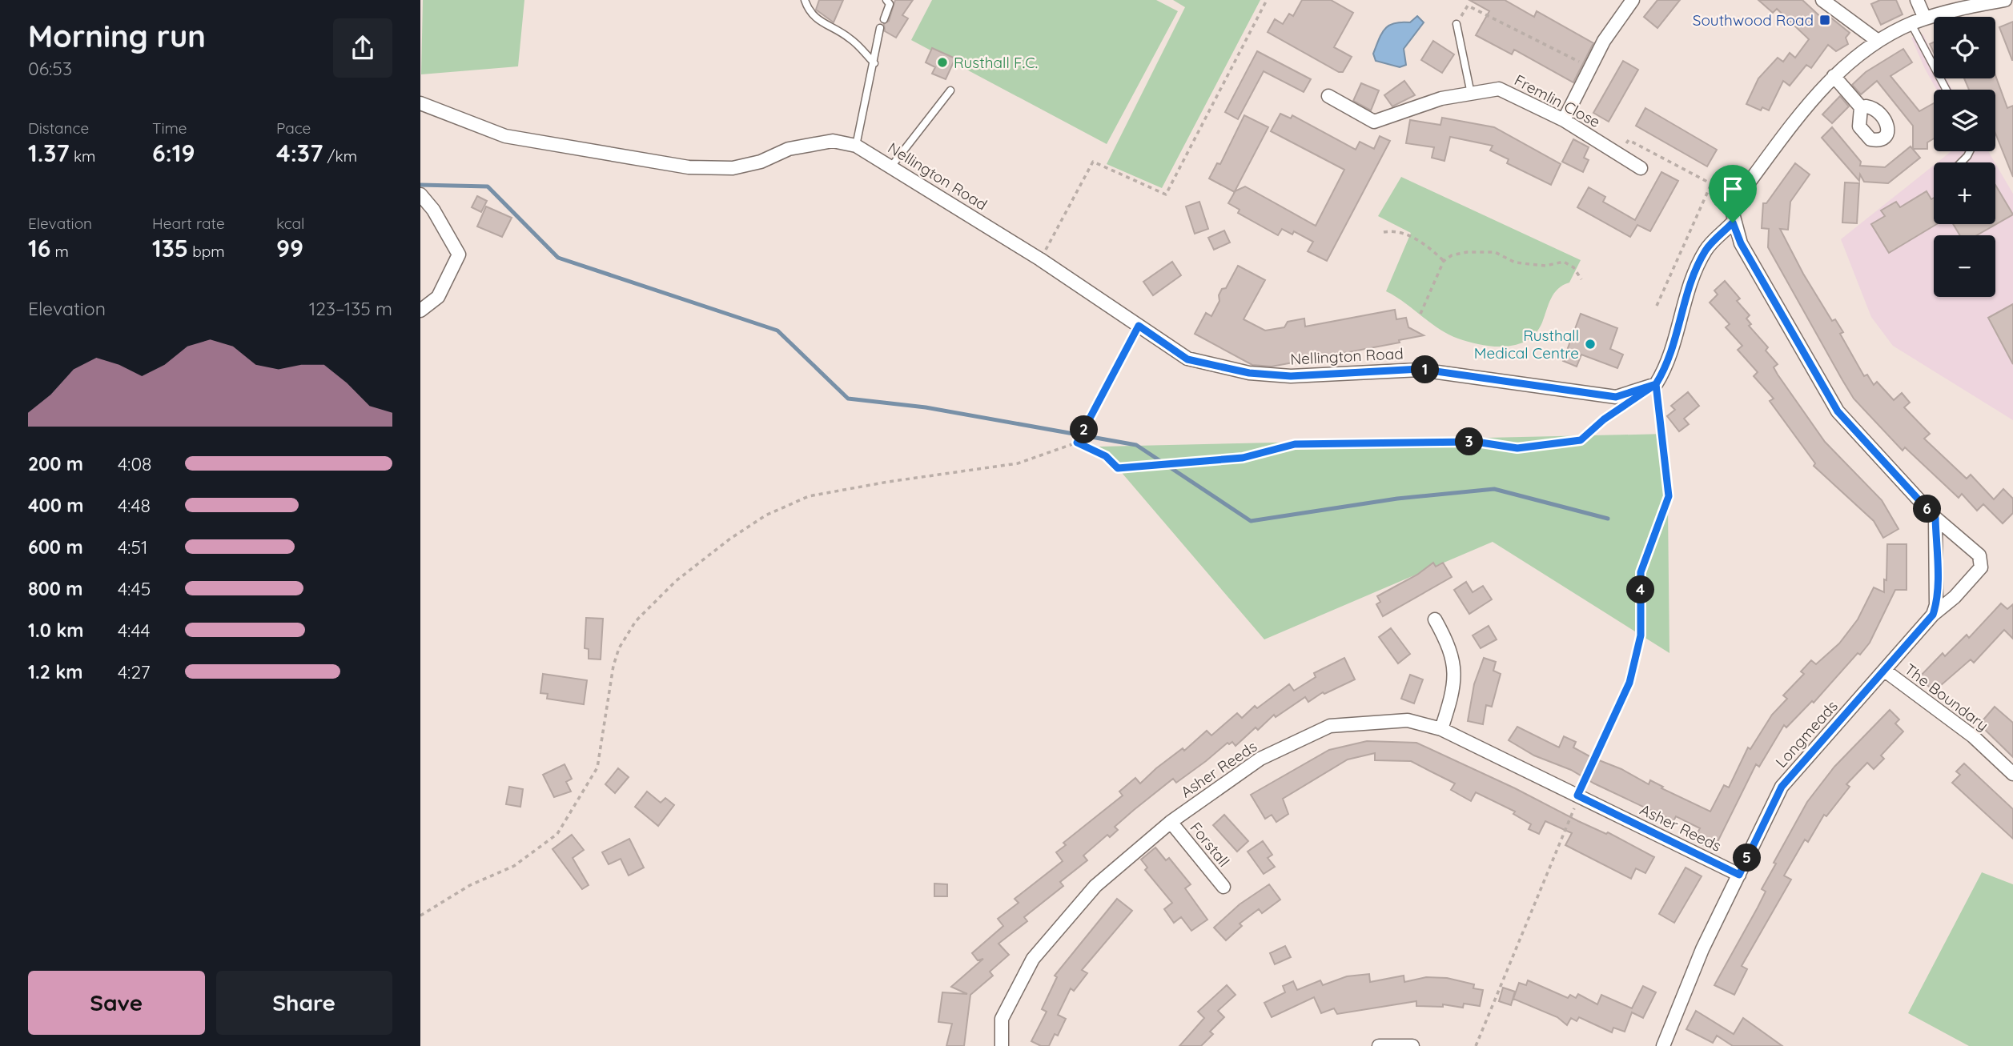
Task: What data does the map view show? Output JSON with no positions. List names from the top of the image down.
{
  "streets": {
    "street": [
      "Fremlin Close",
      "Nellington Road",
      "The Boundary",
      "Longmeads",
      "Asher Reeds",
      "Forstall"
    ]
  },
  "crossings": [
    ["The Boundary", "Longmeads"],
    ["Longmeads", "Asher Reeds"],
    ["Asher Reeds", "Forstall"]
  ],
  "places": {
    "transit": ["Southwood Road"],
    "other": ["Rusthall F.C.", "Rusthall Medical Centre"]
  },
  "page": {
    "heading": ["Morning run", "06:53"],
    "map_buttons": ["+", "−"],
    "stats": [
      ["Distance", "1.37 km"],
      ["Time", "6:19"],
      ["Pace", "4:37 /km"],
      ["Elevation", "16 m"],
      ["Heart rate", "135 bpm"],
      ["kcal", "99"]
    ],
    "chart": ["Elevation", "123–135 m"],
    "pins": [
      "1",
      "2",
      "3",
      "6",
      "4",
      "5"
    ],
    "list": [
      {
        "name": "200 m",
        "note": "4:08"
      },
      {
        "name": "400 m",
        "note": "4:48"
      },
      {
        "name": "600 m",
        "note": "4:51"
      },
      {
        "name": "800 m",
        "note": "4:45"
      },
      {
        "name": "1.0 km",
        "note": "4:44"
      },
      {
        "name": "1.2 km",
        "note": "4:27"
      }
    ],
    "buttons": ["Save", "Share"]
  }
}
